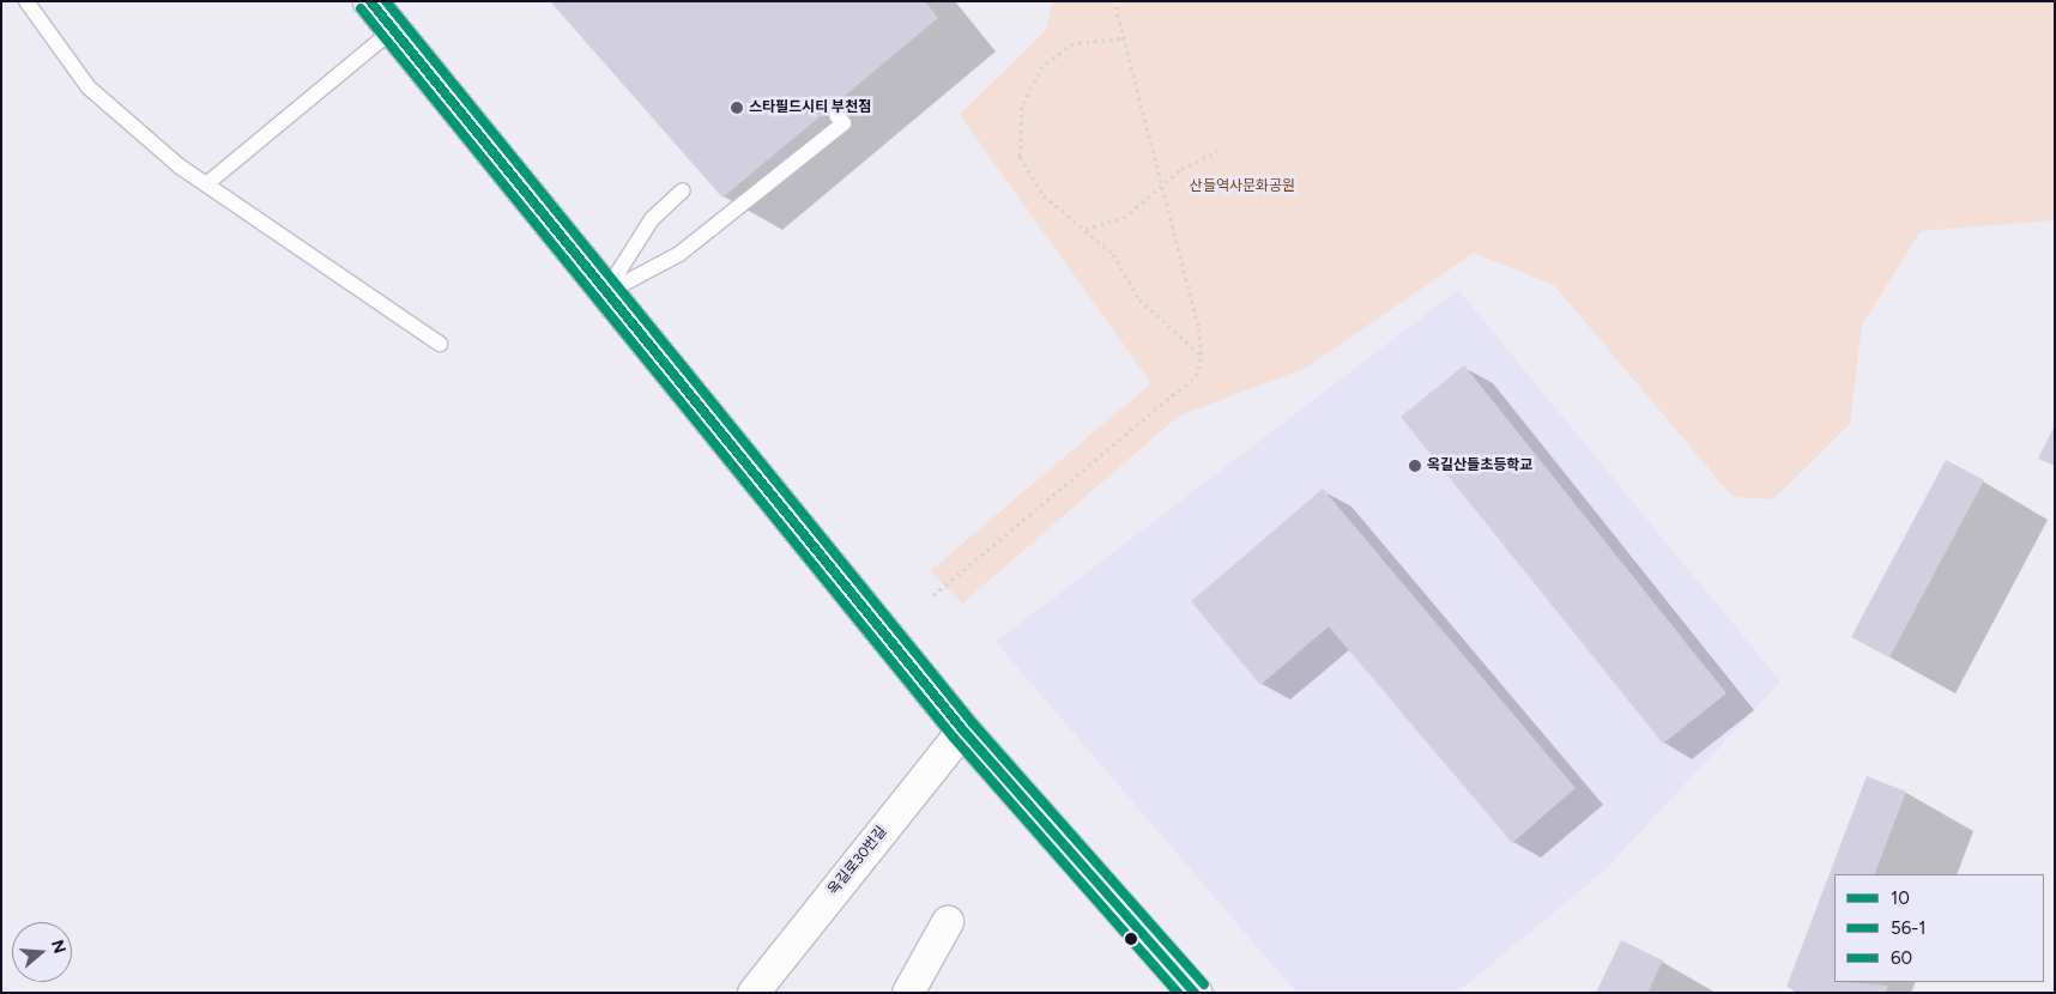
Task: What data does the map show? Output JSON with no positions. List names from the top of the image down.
{
  "streets": {
    "street": ["옥길로30번길"]
  },
  "parks": ["산들역사문화공원"],
  "places": ["스타필드시티 부천점", "옥길산들초등학교"],
  "lines": ["transit line 10", "transit line 60", "transit line 56-1"],
  "legend": ["10", "56-1", "60"],
  "north": "right"
}
